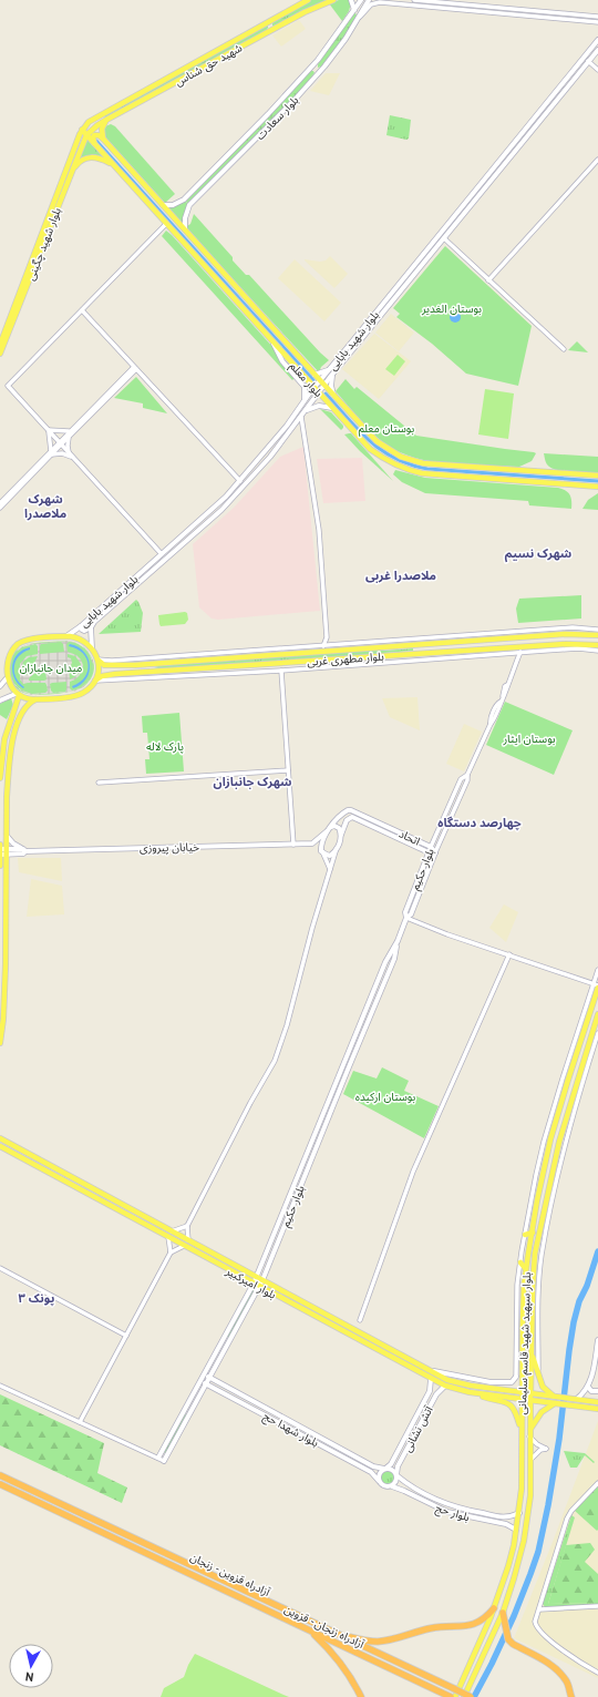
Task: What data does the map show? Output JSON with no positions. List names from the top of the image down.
{
  "streets": {
    "highway": ["آزادراه قزوین - زنجان", "آزادراه زنجان - قزوین"],
    "main road": [
      "شهید حق شناس",
      "بلوار سعادت",
      "بلوار شهید چگینی",
      "بلوار شهید بابایی",
      "بلوار معلم",
      "بلوار مطهری غربی",
      "اتحاد",
      "خیابان پیروزی",
      "بلوار حکیم",
      "بلوار امیرکبیر",
      "بلوار سپهبد شهید قاسم سلیمانی",
      "بلوار شهدا حج",
      "آتش نشانی",
      "بلوار حج"
    ]
  },
  "crossings": [
    ["شهید حق شناس", "بلوار شهید چگینی"],
    ["شهید حق شناس", "بلوار معلم"],
    ["بلوار سعادت", "بلوار معلم"],
    ["بلوار شهید چگینی", "بلوار معلم"],
    ["بلوار شهید بابایی", "بلوار معلم"],
    ["بلوار شهید بابایی", "بلوار مطهری غربی"],
    ["اتحاد", "بلوار حکیم"],
    ["بلوار حکیم", "بلوار امیرکبیر"],
    ["بلوار حکیم", "بلوار شهدا حج"],
    ["بلوار امیرکبیر", "بلوار سپهبد شهید قاسم سلیمانی"],
    ["بلوار امیرکبیر", "آتش نشانی"],
    ["بلوار امیرکبیر", "بلوار حج"],
    ["بلوار سپهبد شهید قاسم سلیمانی", "آتش نشانی"],
    ["بلوار سپهبد شهید قاسم سلیمانی", "بلوار حج"],
    ["بلوار سپهبد شهید قاسم سلیمانی", "آزادراه زنجان - قزوین"],
    ["بلوار شهدا حج", "آتش نشانی"],
    ["بلوار شهدا حج", "بلوار حج"],
    ["آتش نشانی", "بلوار حج"]
  ],
  "districts": [
    "شهرک ملاصدرا",
    "شهرک نسیم",
    "ملاصدرا غربی",
    "شهرک جانبازان",
    "چهارصد دستگاه",
    "پونک ۳"
  ],
  "parks": [
    "بوستان الغدیر",
    "بوستان معلم",
    "میدان جانبازان",
    "بوستان ایثار",
    "پارک لاله",
    "بوستان ارکیده"
  ],
  "north": "bottom"
}
